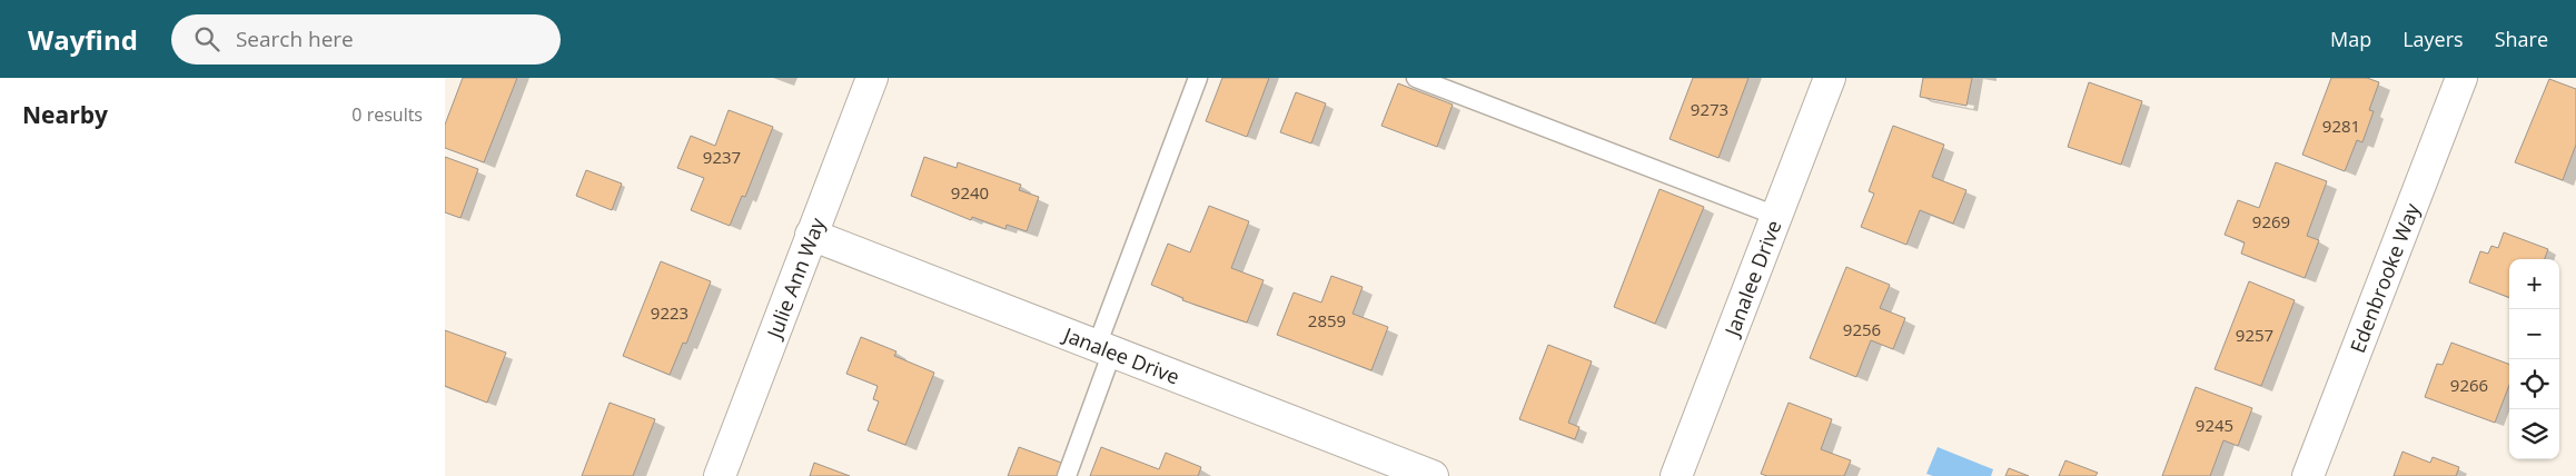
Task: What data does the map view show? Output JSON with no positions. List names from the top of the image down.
{
  "streets": {
    "street": ["Julie Ann Way", "Janalee Drive", "Edenbrooke Way"]
  },
  "crossings": [
    ["Julie Ann Way", "Janalee Drive"]
  ],
  "house_numbers": [
    "9273",
    "9281",
    "9237",
    "9240",
    "9269",
    "9223",
    "2859",
    "9256",
    "9257",
    "9266",
    "9245"
  ],
  "page": {
    "header": "Wayfind",
    "search": "Search here",
    "nav": ["Map", "Layers", "Share"],
    "heading": ["Nearby", "0 results"],
    "map_buttons": ["+", "−"]
  }
}
